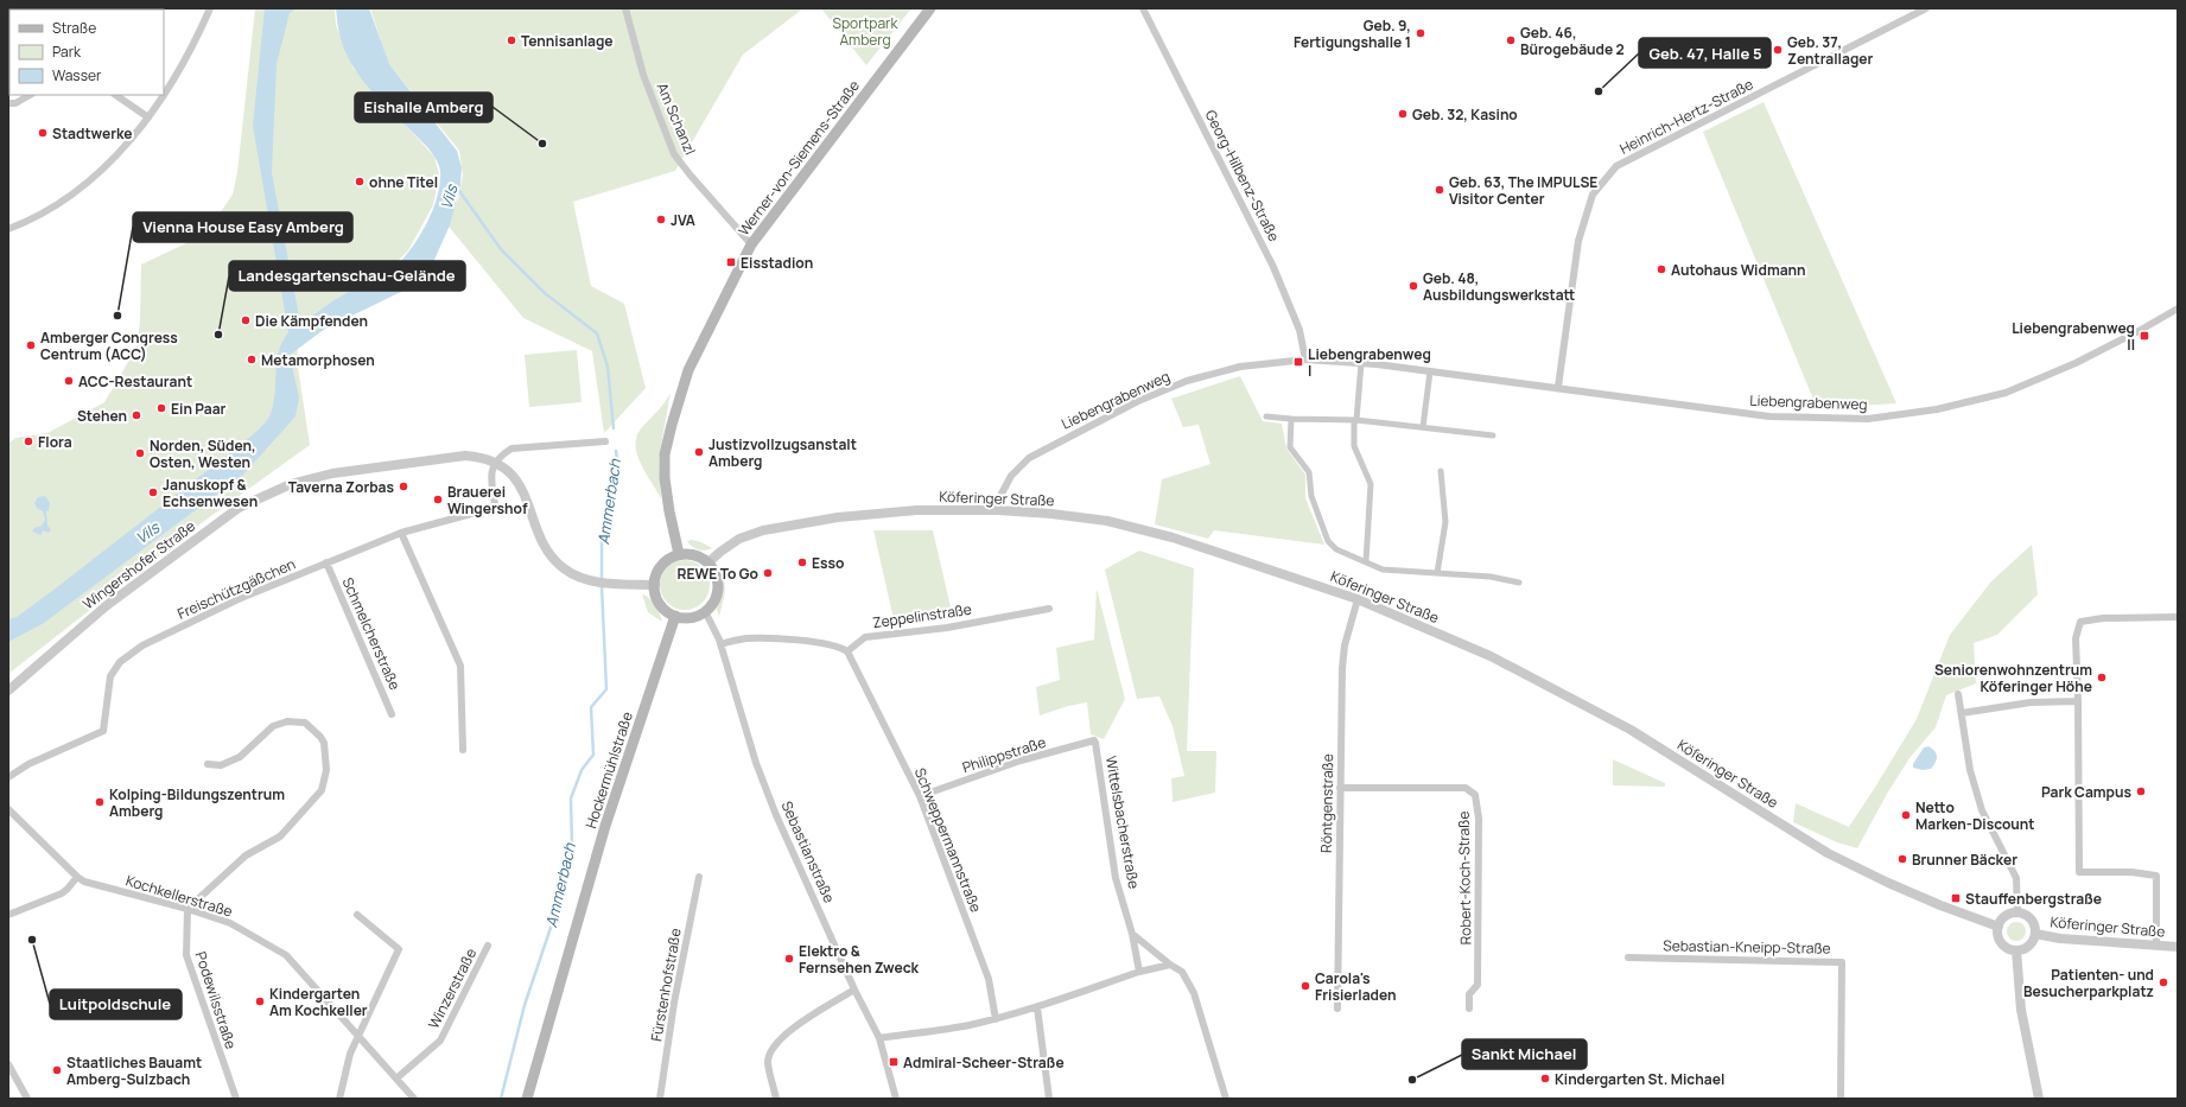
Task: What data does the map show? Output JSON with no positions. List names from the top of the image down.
{
  "streets": {
    "main road": ["Werner-von-Siemens-Straße", "Hockermühlstraße"],
    "street": [
      "Heinrich-Hertz-Straße",
      "Am Schanzl",
      "Georg-Hilbenz-Straße",
      "Liebengrabenweg",
      "Köferinger Straße",
      "Wingershofer Straße",
      "Freischützgäßchen",
      "Zeppelinstraße",
      "Schmelcherstraße",
      "Philippstraße",
      "Röntgenstraße",
      "Wittelsbacherstraße",
      "Schweppermannstraße",
      "Sebastianstraße",
      "Robert-Koch-Straße",
      "Kochkellerstraße",
      "Sebastian-Kneipp-Straße",
      "Fürstenhofstraße",
      "Winzerstraße",
      "Podewilsstraße"
    ]
  },
  "crossings": [
    ["Heinrich-Hertz-Straße", "Liebengrabenweg"],
    ["Am Schanzl", "Werner-von-Siemens-Straße"],
    ["Werner-von-Siemens-Straße", "Köferinger Straße"],
    ["Werner-von-Siemens-Straße", "Wingershofer Straße"],
    ["Werner-von-Siemens-Straße", "Hockermühlstraße"],
    ["Werner-von-Siemens-Straße", "Sebastianstraße"],
    ["Georg-Hilbenz-Straße", "Liebengrabenweg"],
    ["Liebengrabenweg", "Köferinger Straße"],
    ["Köferinger Straße", "Wingershofer Straße"],
    ["Köferinger Straße", "Hockermühlstraße"],
    ["Köferinger Straße", "Röntgenstraße"],
    ["Köferinger Straße", "Sebastianstraße"],
    ["Wingershofer Straße", "Freischützgäßchen"],
    ["Wingershofer Straße", "Hockermühlstraße"],
    ["Wingershofer Straße", "Sebastianstraße"],
    ["Freischützgäßchen", "Schmelcherstraße"],
    ["Zeppelinstraße", "Schweppermannstraße"],
    ["Philippstraße", "Wittelsbacherstraße"],
    ["Philippstraße", "Schweppermannstraße"],
    ["Hockermühlstraße", "Sebastianstraße"],
    ["Röntgenstraße", "Robert-Koch-Straße"],
    ["Kochkellerstraße", "Winzerstraße"],
    ["Kochkellerstraße", "Podewilsstraße"]
  ],
  "water": ["Vils", "Ammerbach"],
  "parks": ["Sportpark Amberg"],
  "places": {
    "other": [
      "Geb. 9, Fertigungshalle 1",
      "Tennisanlage",
      "Geb. 46, Bürogebäude 2",
      "Geb. 37, Zentrallager",
      "Geb. 47, Halle 5",
      "Geb. 32, Kasino",
      "Stadtwerke",
      "Eishalle Amberg",
      "ohne Titel",
      "Geb. 63, The IMPULSE Visitor Center",
      "JVA",
      "Autohaus Widmann",
      "Geb. 48, Ausbildungswerkstatt",
      "Vienna House Easy Amberg",
      "Die Kämpfenden",
      "Landesgartenschau-Gelände",
      "Amberger Congress Centrum (ACC)",
      "Metamorphosen",
      "ACC-Restaurant",
      "Ein Paar",
      "Stehen",
      "Flora",
      "Justizvollzugsanstalt Amberg",
      "Norden, Süden, Osten, Westen",
      "Taverna Zorbas",
      "Januskopf & Echsenwesen",
      "Brauerei Wingershof",
      "Esso",
      "REWE To Go",
      "Seniorenwohnzentrum Köferinger Höhe",
      "Park Campus",
      "Kolping-Bildungszentrum Amberg",
      "Netto Marken-Discount",
      "Brunner Bäcker",
      "Luitpoldschule",
      "Elektro & Fernsehen Zweck",
      "Patienten- und Besucherparkplatz",
      "Carola's Frisierladen",
      "Kindergarten Am Kochkeller",
      "Staatliches Bauamt Amberg-Sulzbach",
      "Kindergarten St. Michael",
      "Sankt Michael"
    ],
    "transit": [
      "Eisstadion",
      "Liebengrabenweg II",
      "Liebengrabenweg I",
      "Stauffenbergstraße",
      "Admiral-Scheer-Straße"
    ]
  },
  "legend": ["Straße", "Park", "Wasser"]
}
